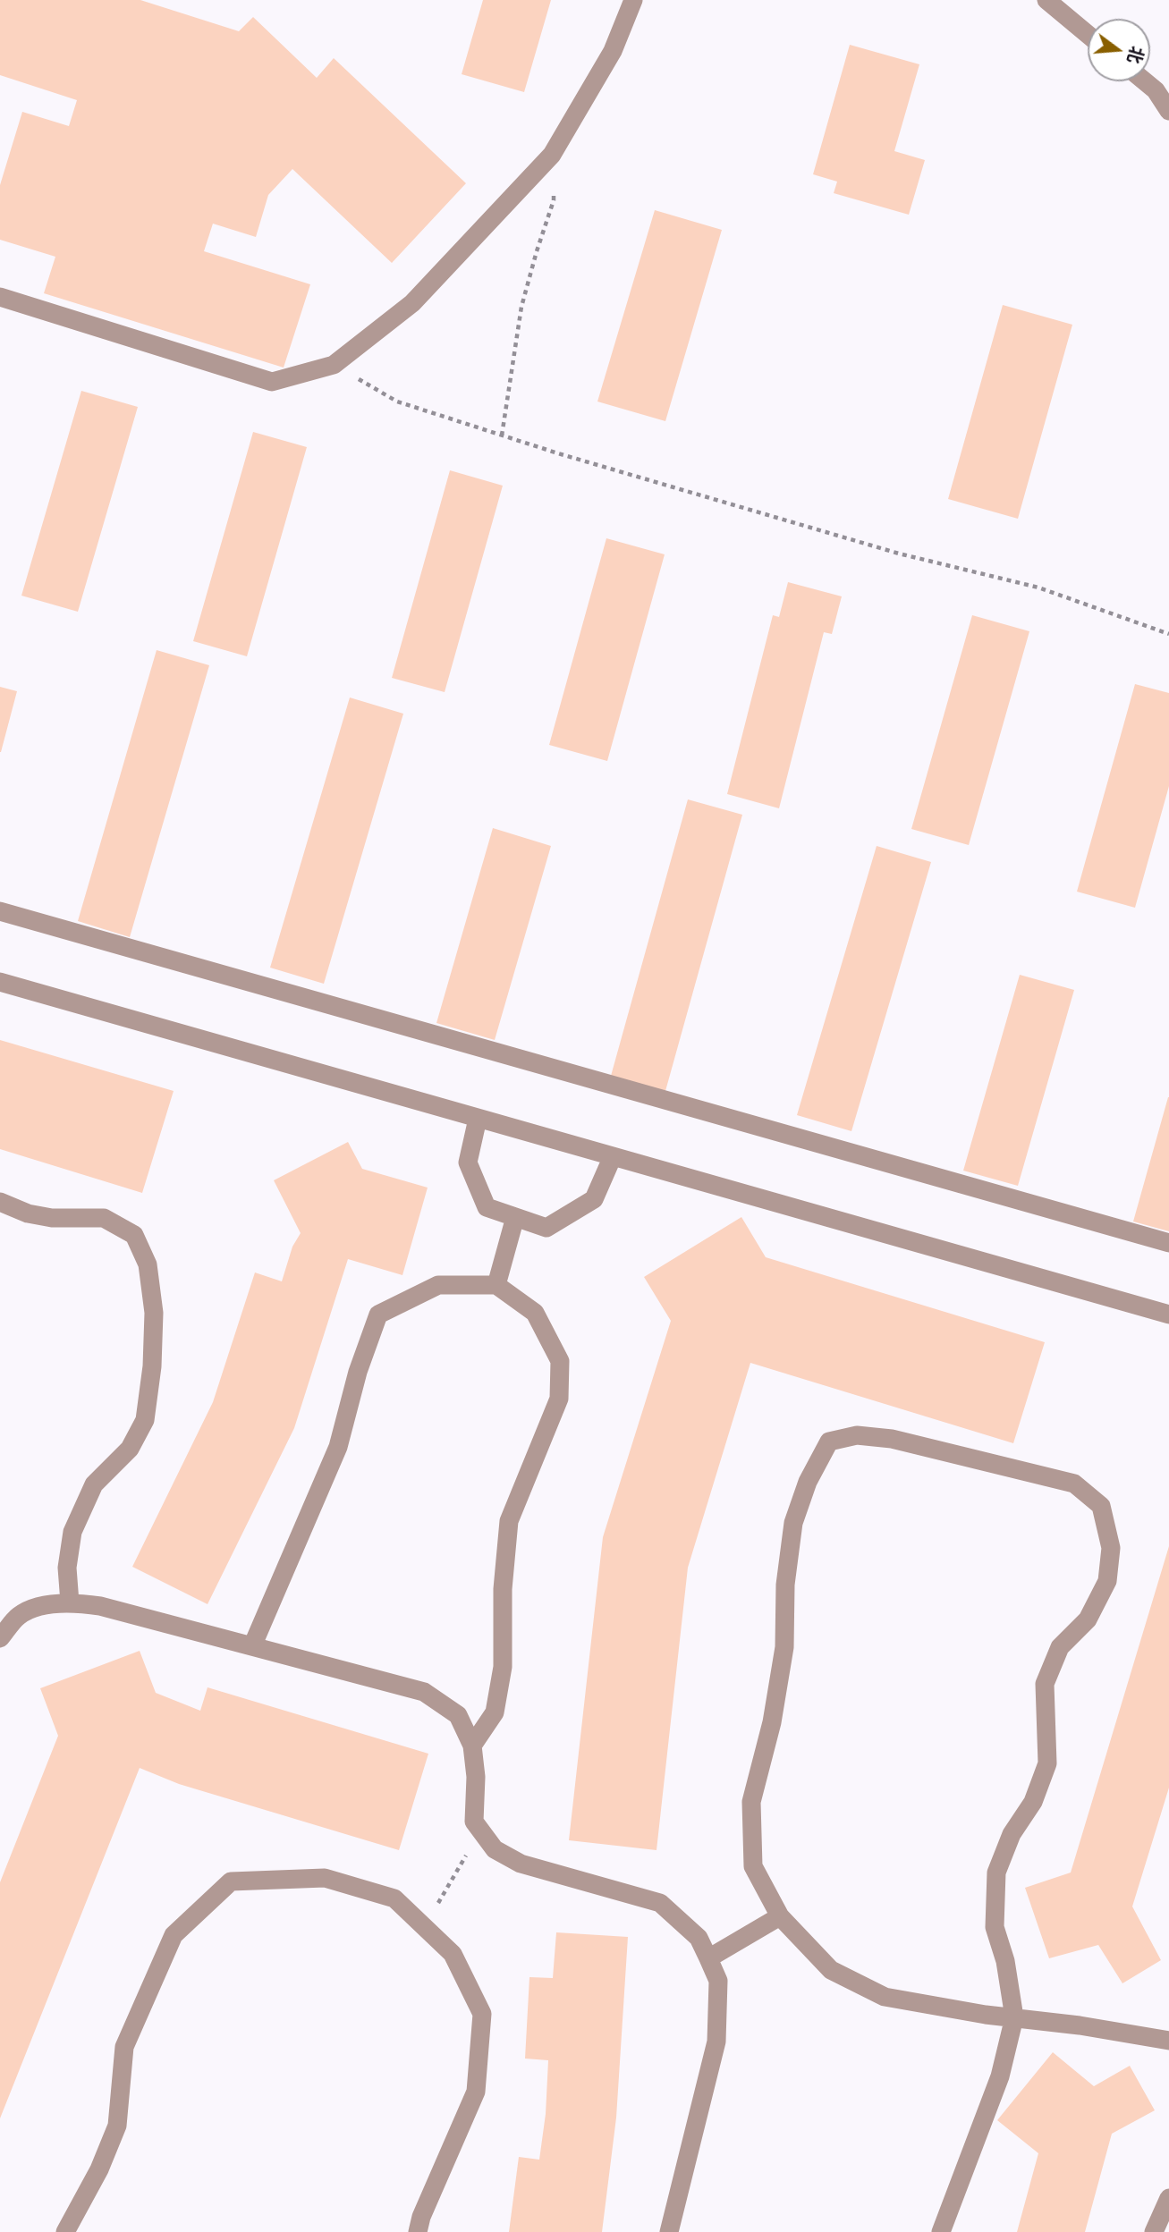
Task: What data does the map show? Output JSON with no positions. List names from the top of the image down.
{
  "north": "right"
}
